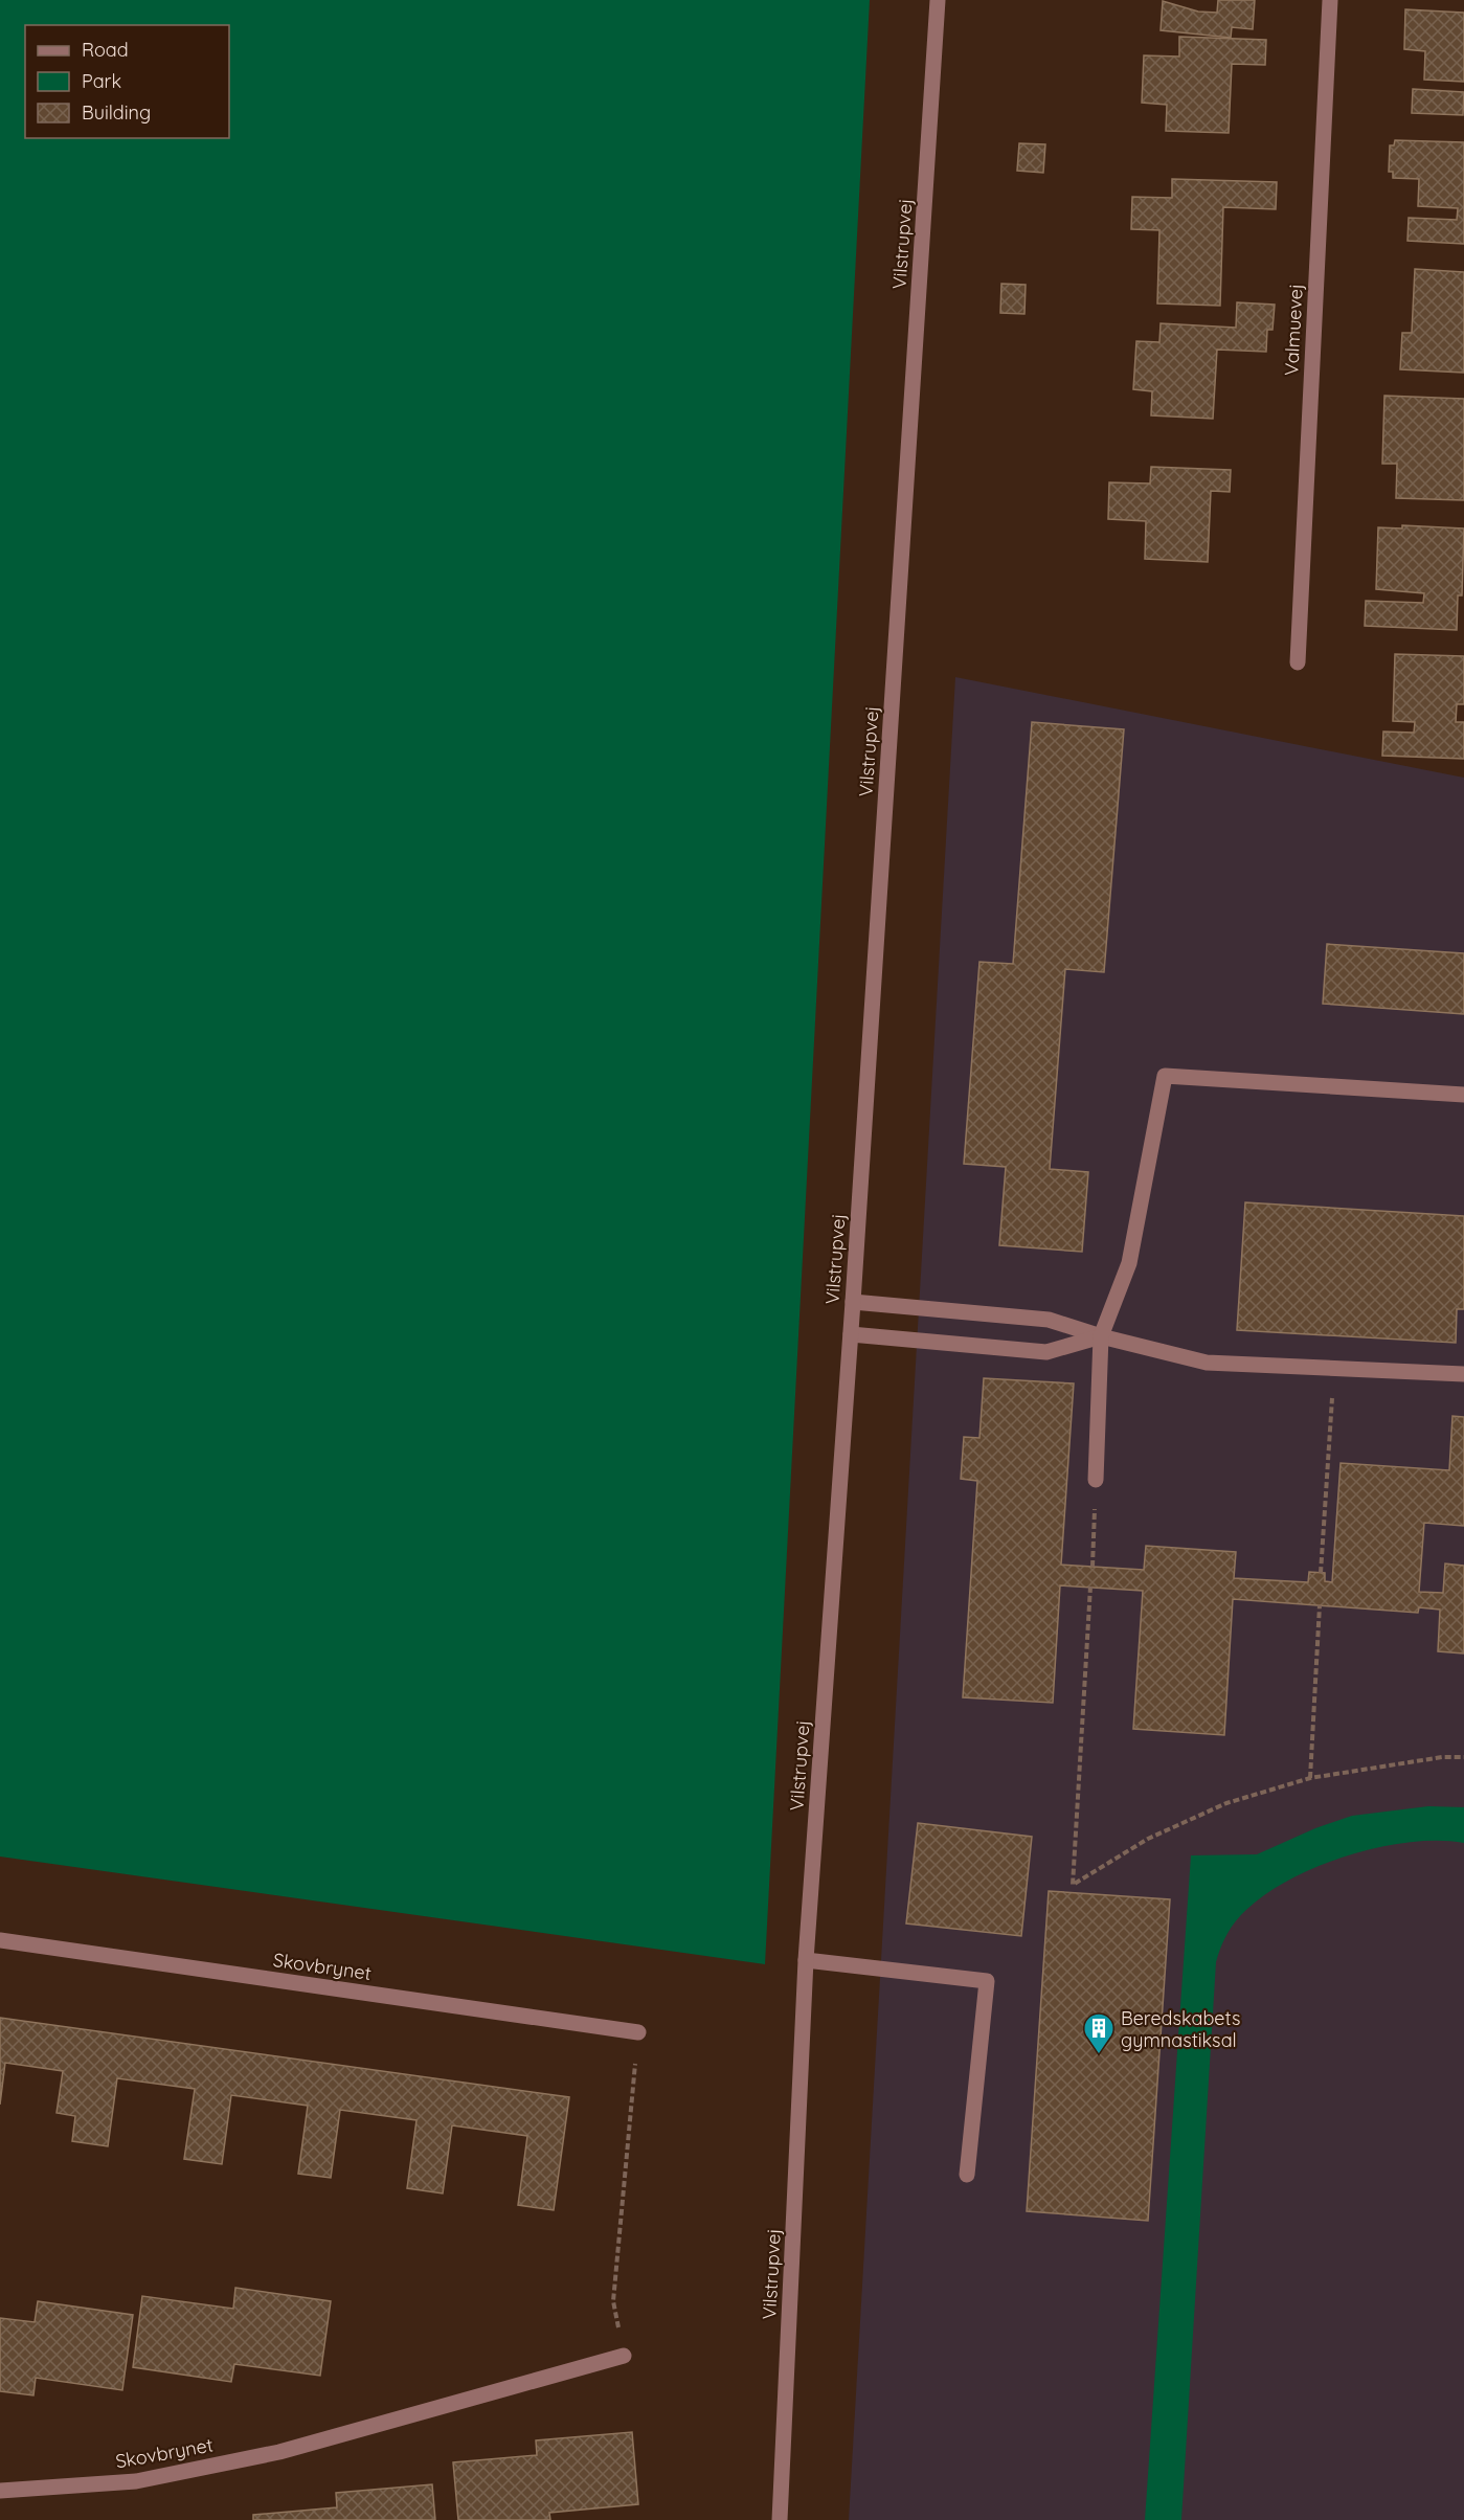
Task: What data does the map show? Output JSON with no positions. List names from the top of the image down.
{
  "streets": {
    "street": ["Vilstrupvej", "Valmuevej", "Skovbrynet"]
  },
  "places": {
    "building": ["Beredskabets gymnastiksal"]
  },
  "legend": ["Road", "Park", "Building"]
}
